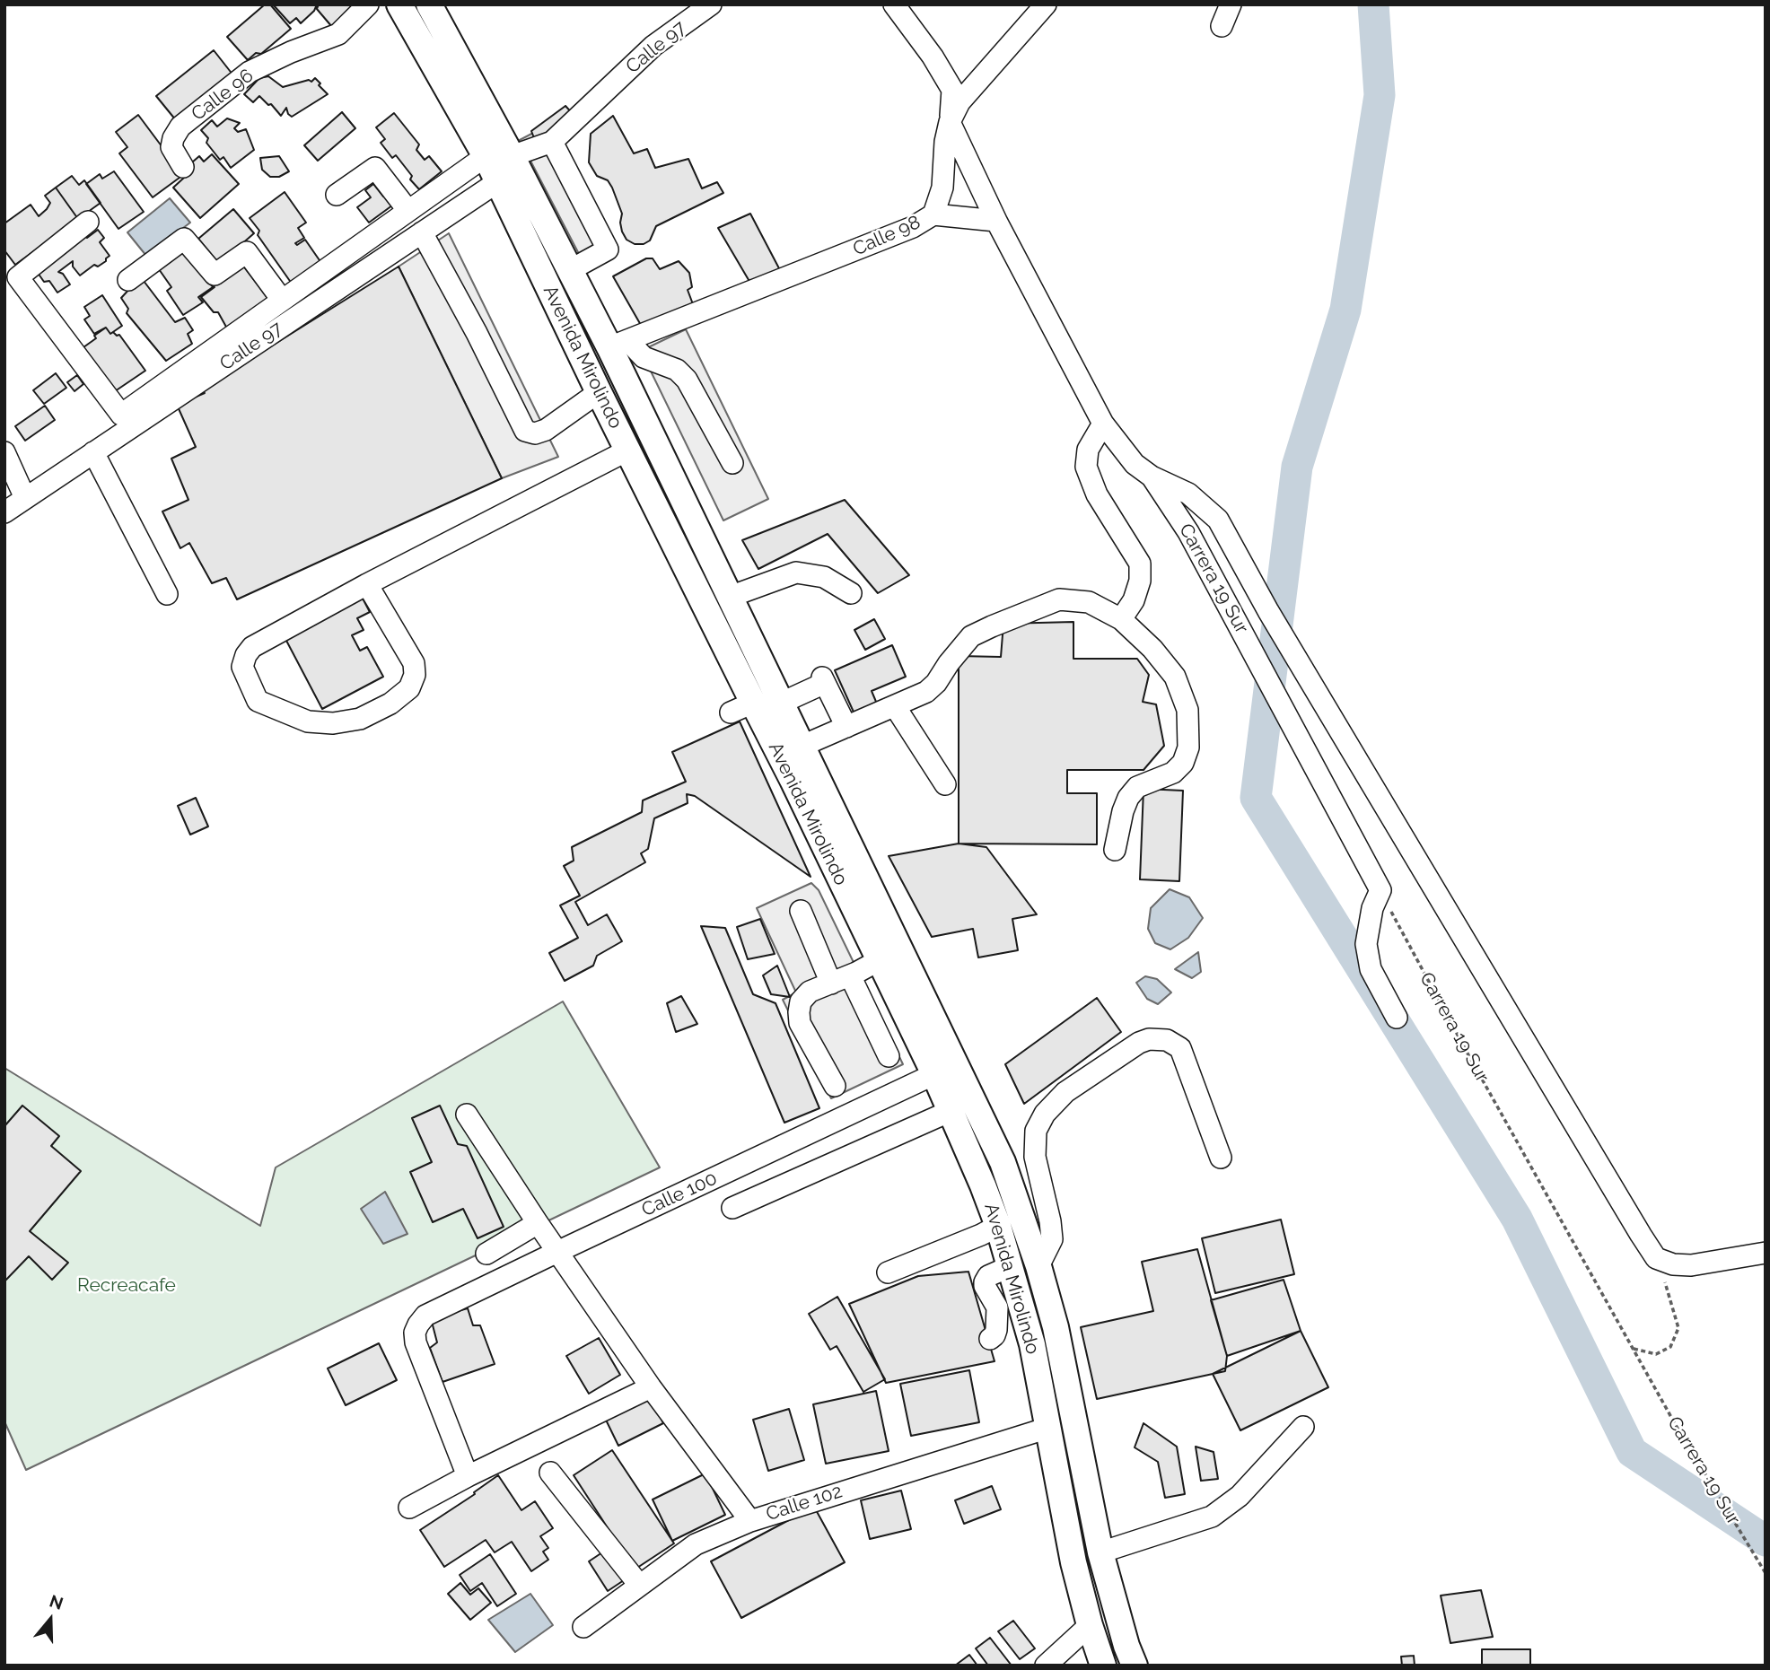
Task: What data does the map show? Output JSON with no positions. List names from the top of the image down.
{
  "streets": {
    "main road": ["Avenida Mirolindo"],
    "street": [
      "Calle 97",
      "Calle 96",
      "Calle 98",
      "Carrera 19 Sur",
      "Calle 100",
      "Calle 102"
    ]
  },
  "crossings": [
    ["Calle 97", "Avenida Mirolindo"],
    ["Calle 98", "Avenida Mirolindo"],
    ["Calle 98", "Carrera 19 Sur"],
    ["Avenida Mirolindo", "Calle 100"],
    ["Avenida Mirolindo", "Calle 102"]
  ],
  "parks": ["Recreacafe"],
  "north": "top"
}
